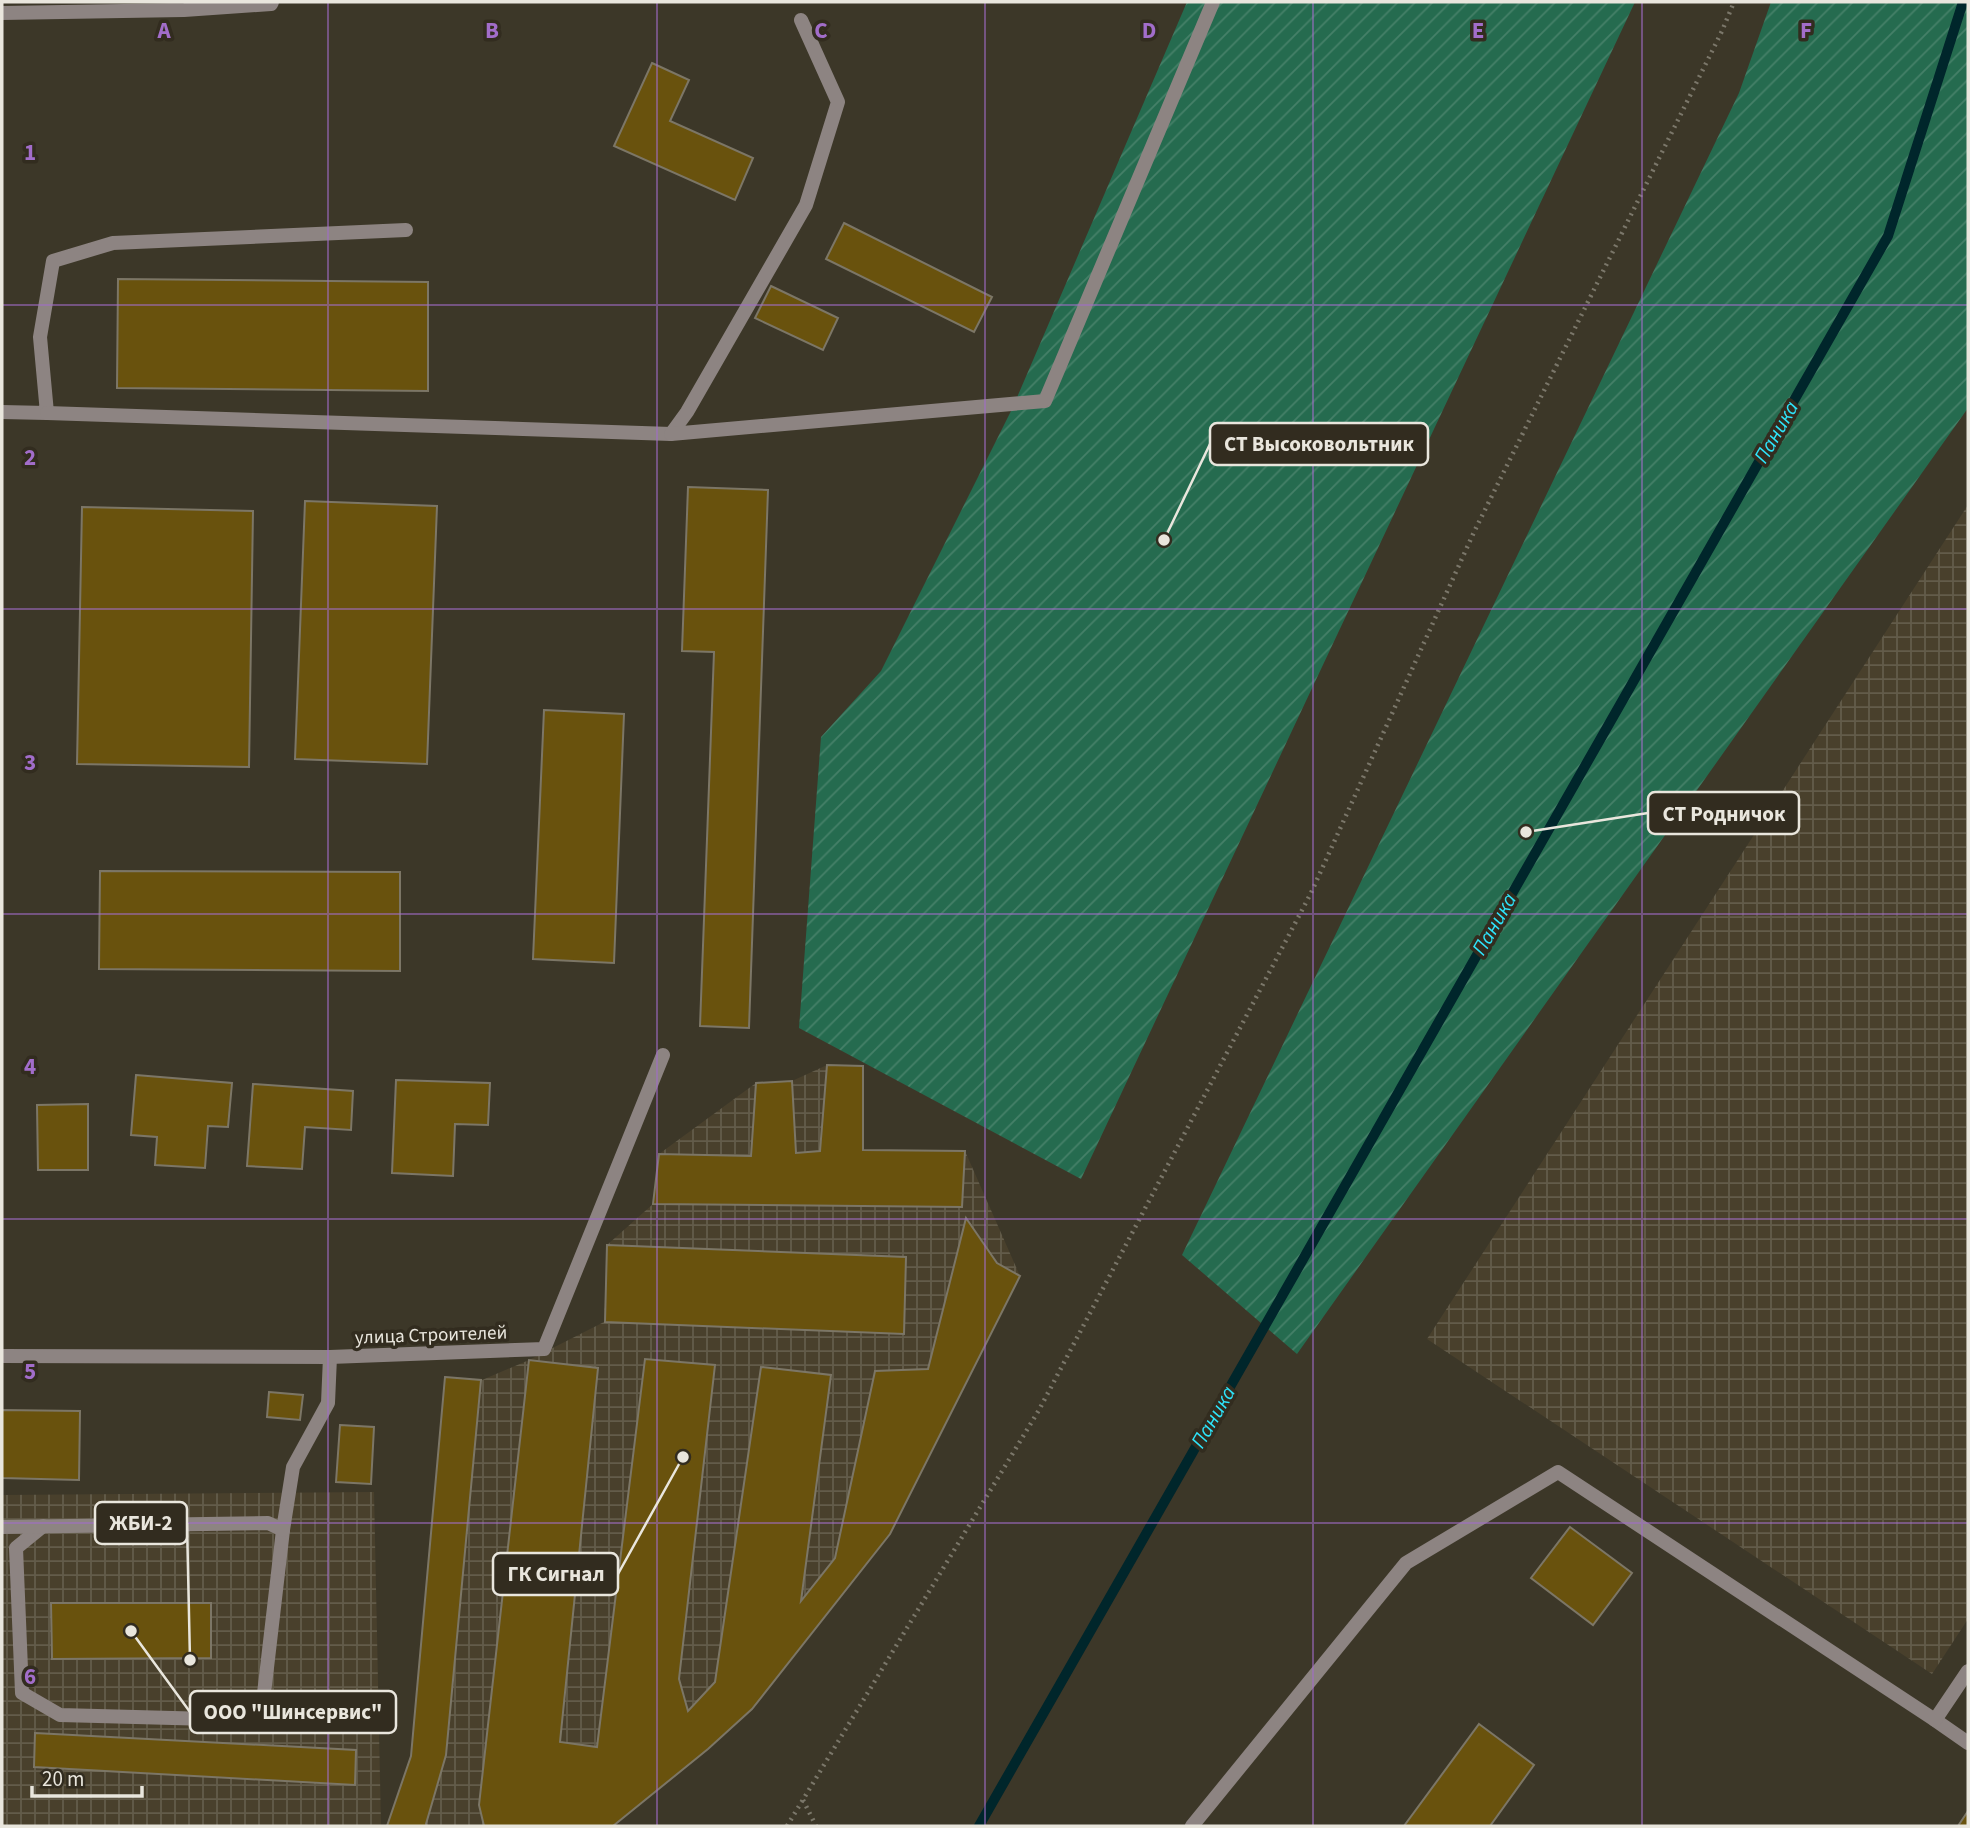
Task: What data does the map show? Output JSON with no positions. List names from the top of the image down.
{
  "streets": {
    "street": ["улица Строителей"]
  },
  "water": ["Паника"],
  "places": [
    "СТ Высоковольтник",
    "СТ Родничок",
    "ГК Сигнал",
    "ООО \"Шинсервис\"",
    "ЖБИ-2"
  ],
  "scale_bar": "20 m",
  "grid": {
    "columns": [
      "A",
      "B",
      "C",
      "D",
      "E",
      "F"
    ],
    "rows": [
      "1",
      "2",
      "3",
      "4",
      "5",
      "6"
    ]
  }
}
